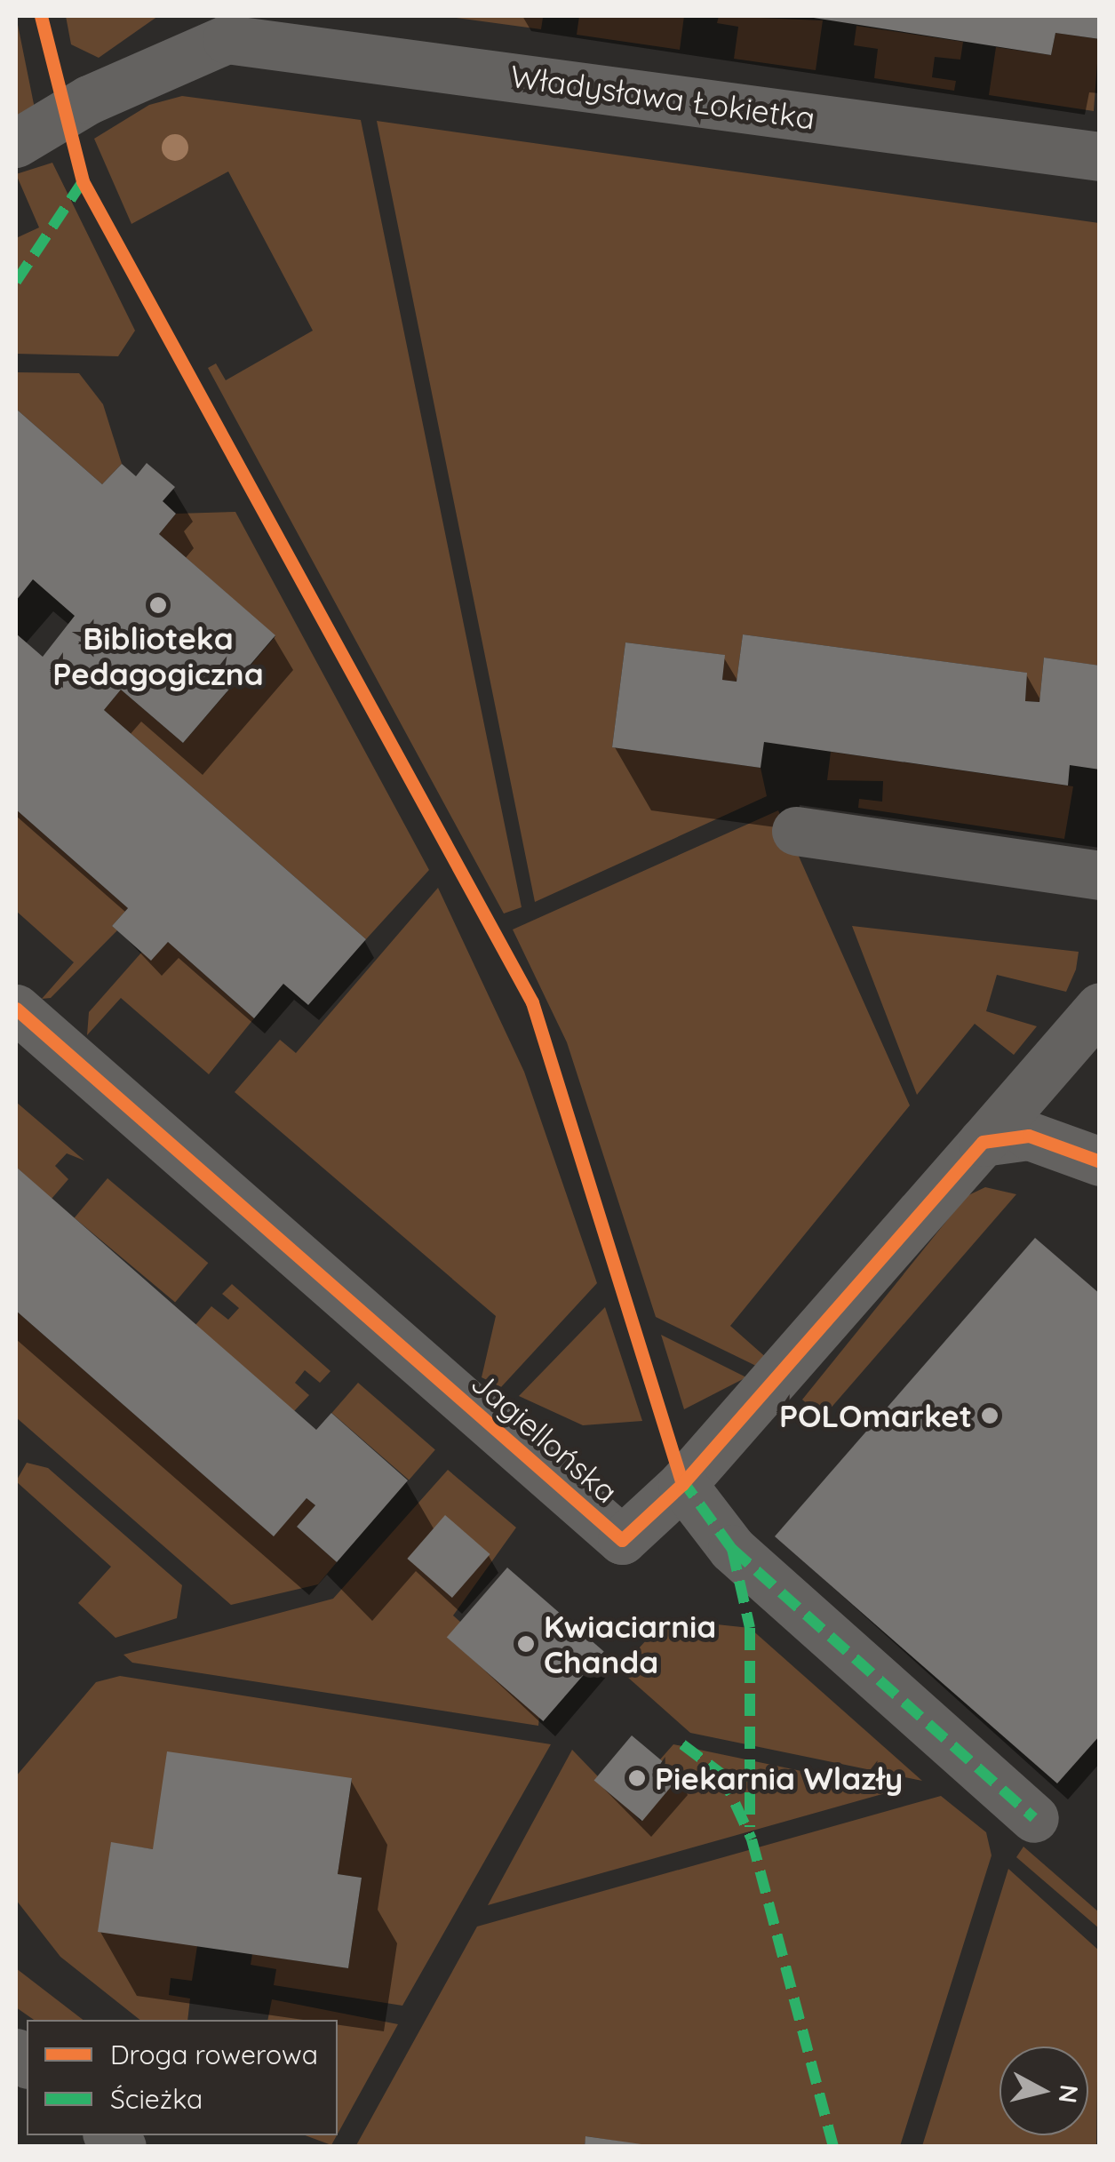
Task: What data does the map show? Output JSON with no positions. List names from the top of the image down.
{
  "streets": {
    "street": ["Władysława Łokietka", "Jagiellońska"]
  },
  "places": [
    "Biblioteka Pedagogiczna",
    "POLOmarket",
    "Kwiaciarnia Chanda",
    "Piekarnia Wlazły"
  ],
  "legend": ["Droga rowerowa", "Ścieżka"],
  "north": "right"
}
